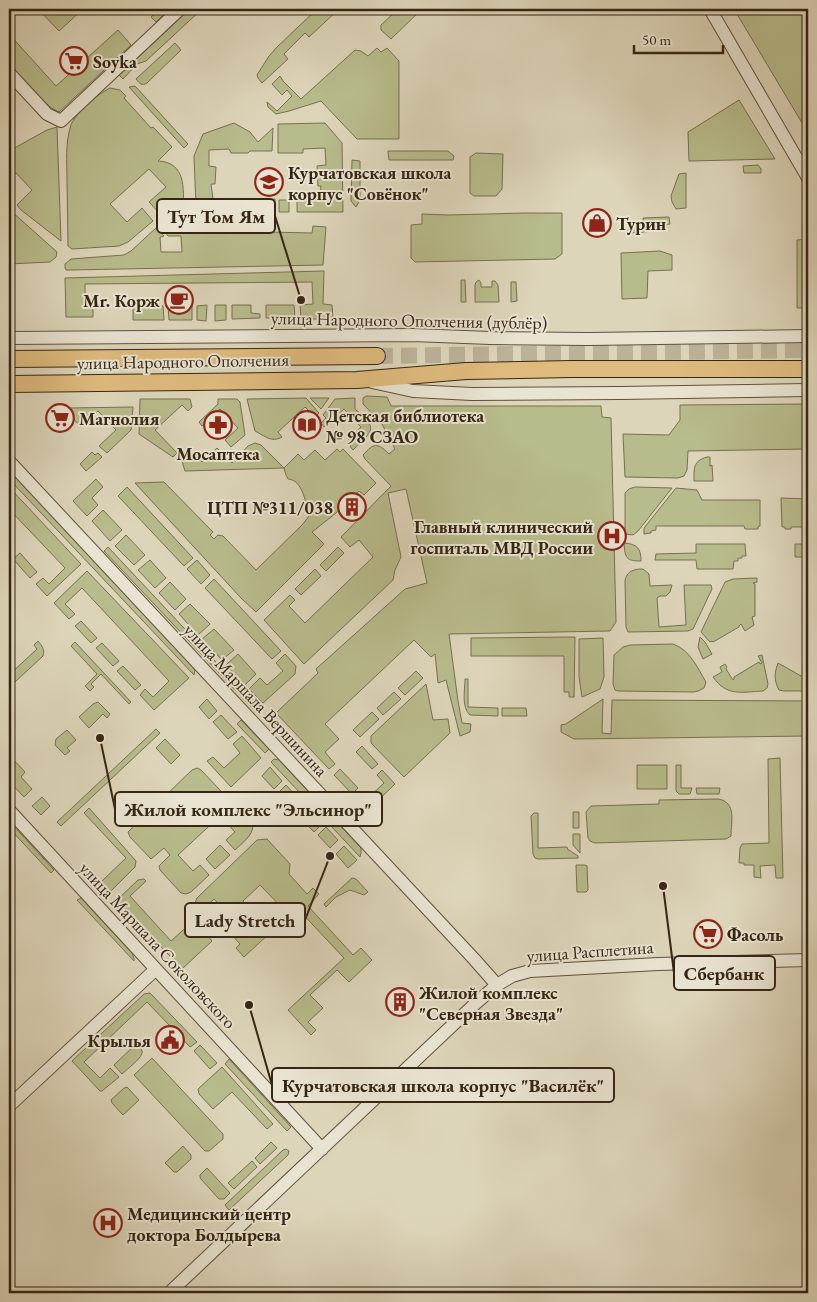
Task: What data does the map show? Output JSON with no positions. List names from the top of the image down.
{
  "streets": {
    "main road": ["улица Народного Ополчения"],
    "street": [
      "улица Народного Ополчения (дублёр)",
      "улица Маршала Вершинина",
      "улица Маршала Соколовского",
      "улица Расплетина"
    ]
  },
  "crossings": [
    ["улица Маршала Вершинина", "улица Расплетина"],
    ["улица Маршала Соколовского", "улица Расплетина"]
  ],
  "places": {
    "supermarket": ["Soyka", "Магнолия", "Фасоль"],
    "school or university": ["Курчатовская школа корпус \"Совёнок\""],
    "shop": ["Турин"],
    "cafe": ["Mr. Корж"],
    "other": [
      "Тут Том Ям",
      "Жилой комплекс \"Эльсинор\"",
      "Lady Stretch",
      "Сбербанк",
      "Курчатовская школа корпус \"Василёк\""
    ],
    "pharmacy": ["Мосаптека"],
    "library": ["Детская библиотека № 98 СЗАО"],
    "building": ["ЦТП №311/038", "Жилой комплекс \"Северная Звезда\""],
    "hospital": ["Главный клинический госпиталь МВД России", "Медицинский центр доктора Болдырева"],
    "public building": ["Крылья"]
  },
  "scale_bar": "50 m"
}
